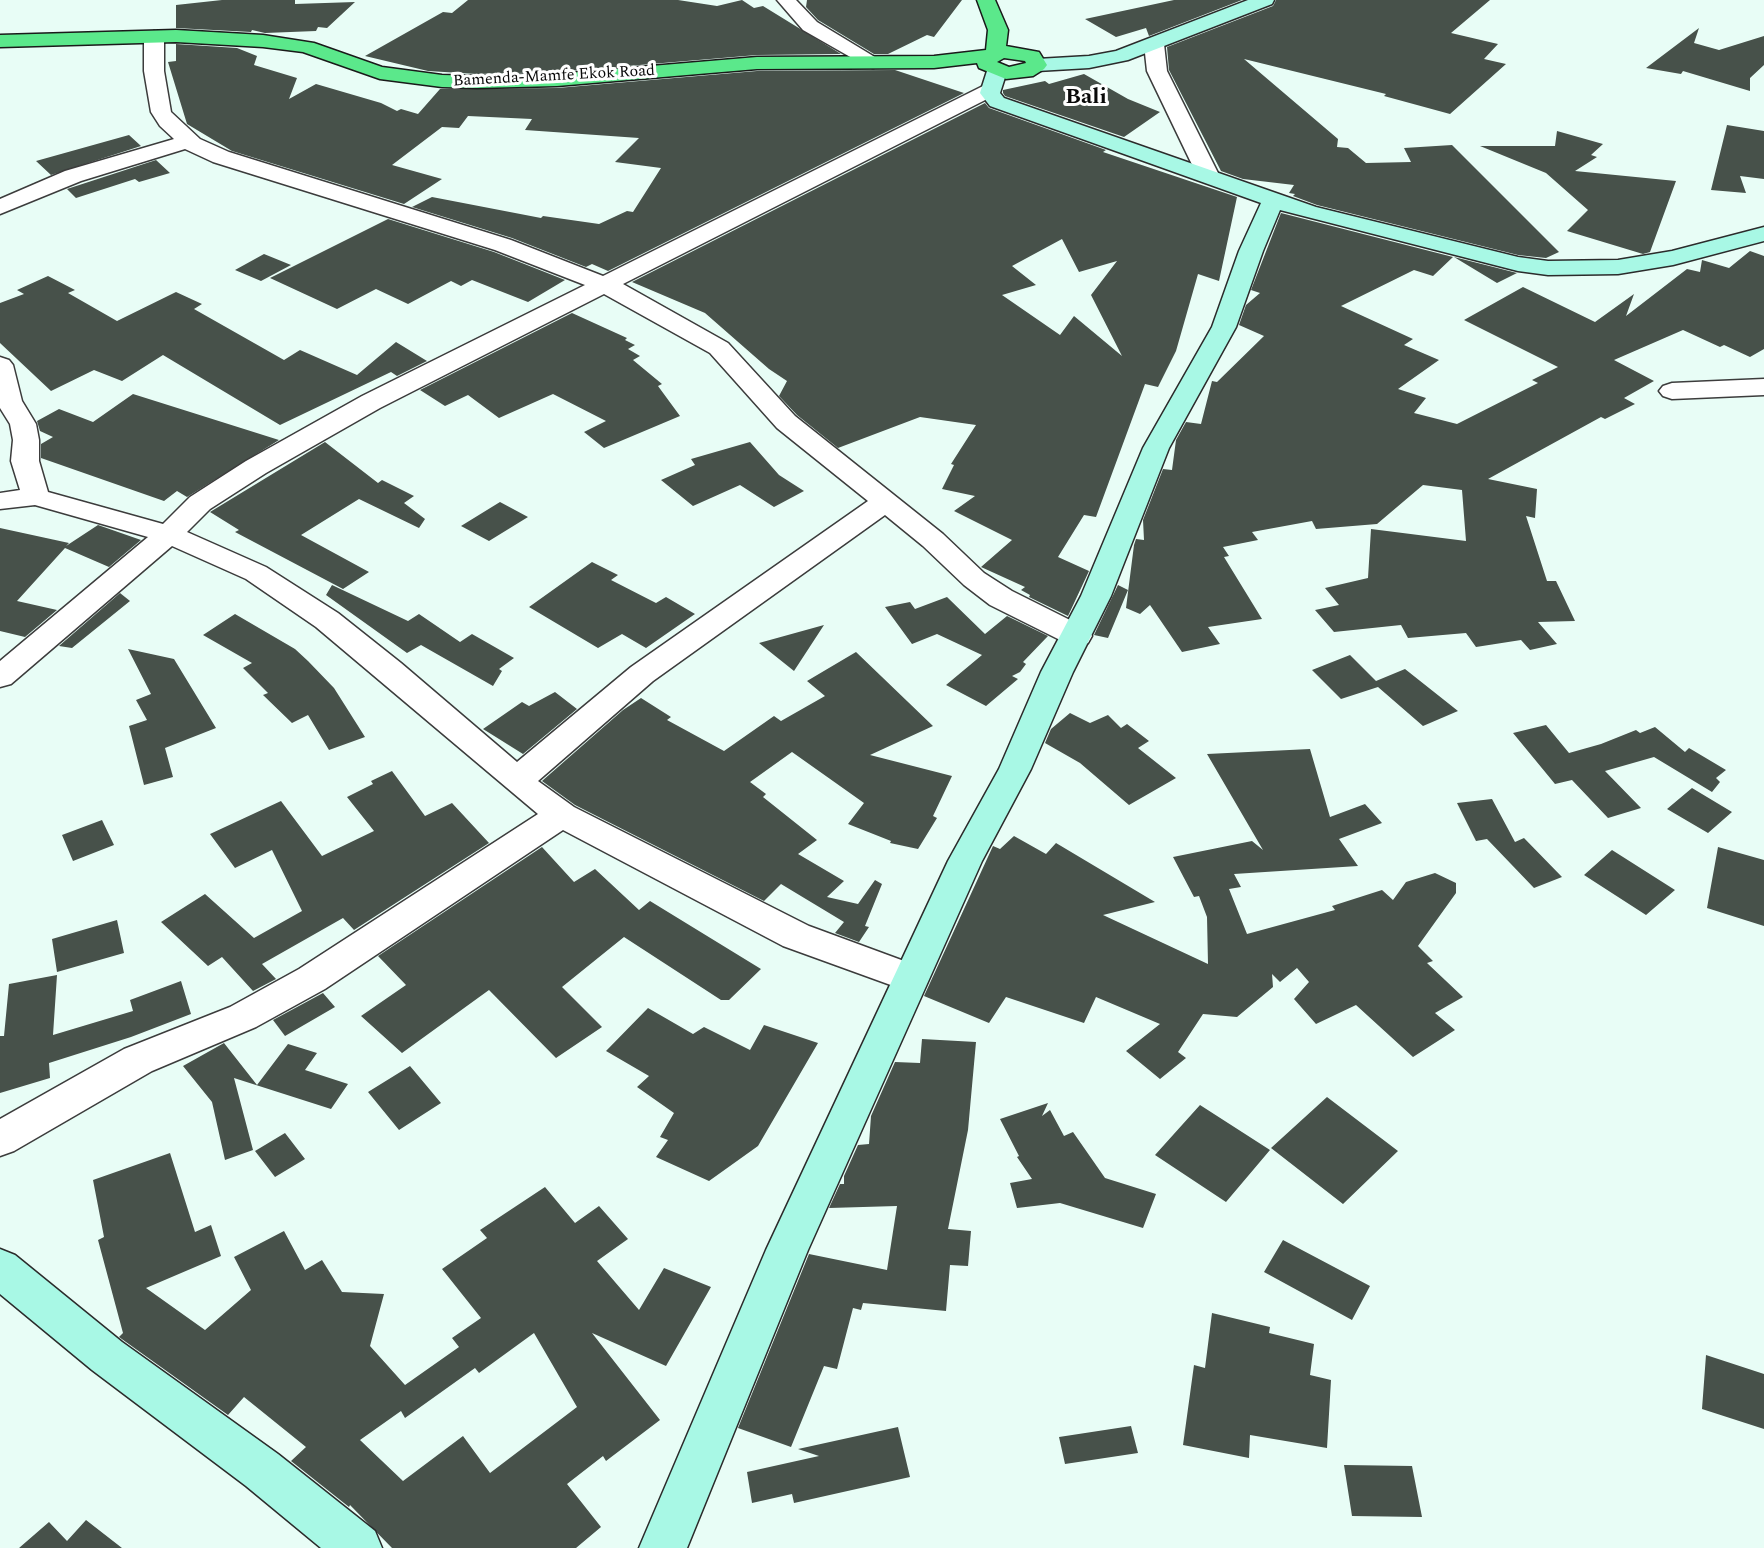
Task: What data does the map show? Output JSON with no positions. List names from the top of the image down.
{
  "streets": {
    "highway": ["Bamenda-Mamfe Ekok Road"]
  },
  "districts": ["Bali"]
}
